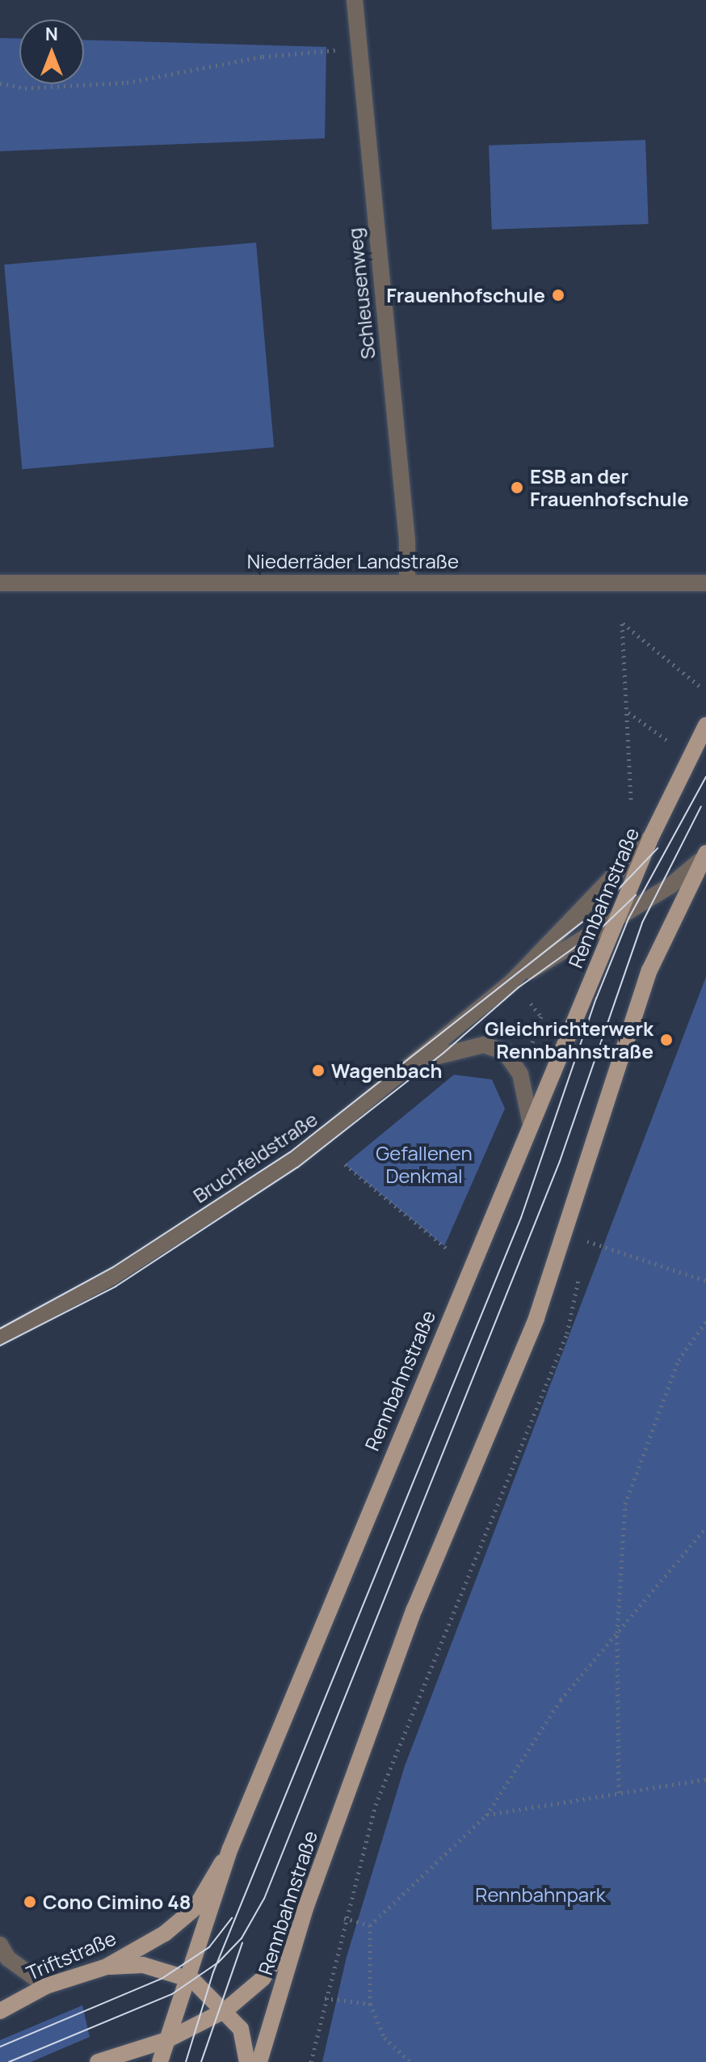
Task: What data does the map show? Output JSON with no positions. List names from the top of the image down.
{
  "streets": {
    "main road": ["Rennbahnstraße", "Triftstraße"],
    "street": ["Schleusenweg", "Niederräder Landstraße", "Bruchfeldstraße"]
  },
  "crossings": [
    ["Schleusenweg", "Niederräder Landstraße"],
    ["Rennbahnstraße", "Bruchfeldstraße"],
    ["Rennbahnstraße", "Triftstraße"]
  ],
  "parks": ["Gefallenen Denkmal", "Rennbahnpark"],
  "places": [
    "Frauenhofschule",
    "ESB an der Frauenhofschule",
    "Gleichrichterwerk Rennbahnstraße",
    "Wagenbach",
    "Cono Cimino 48"
  ],
  "north": "top"
}
